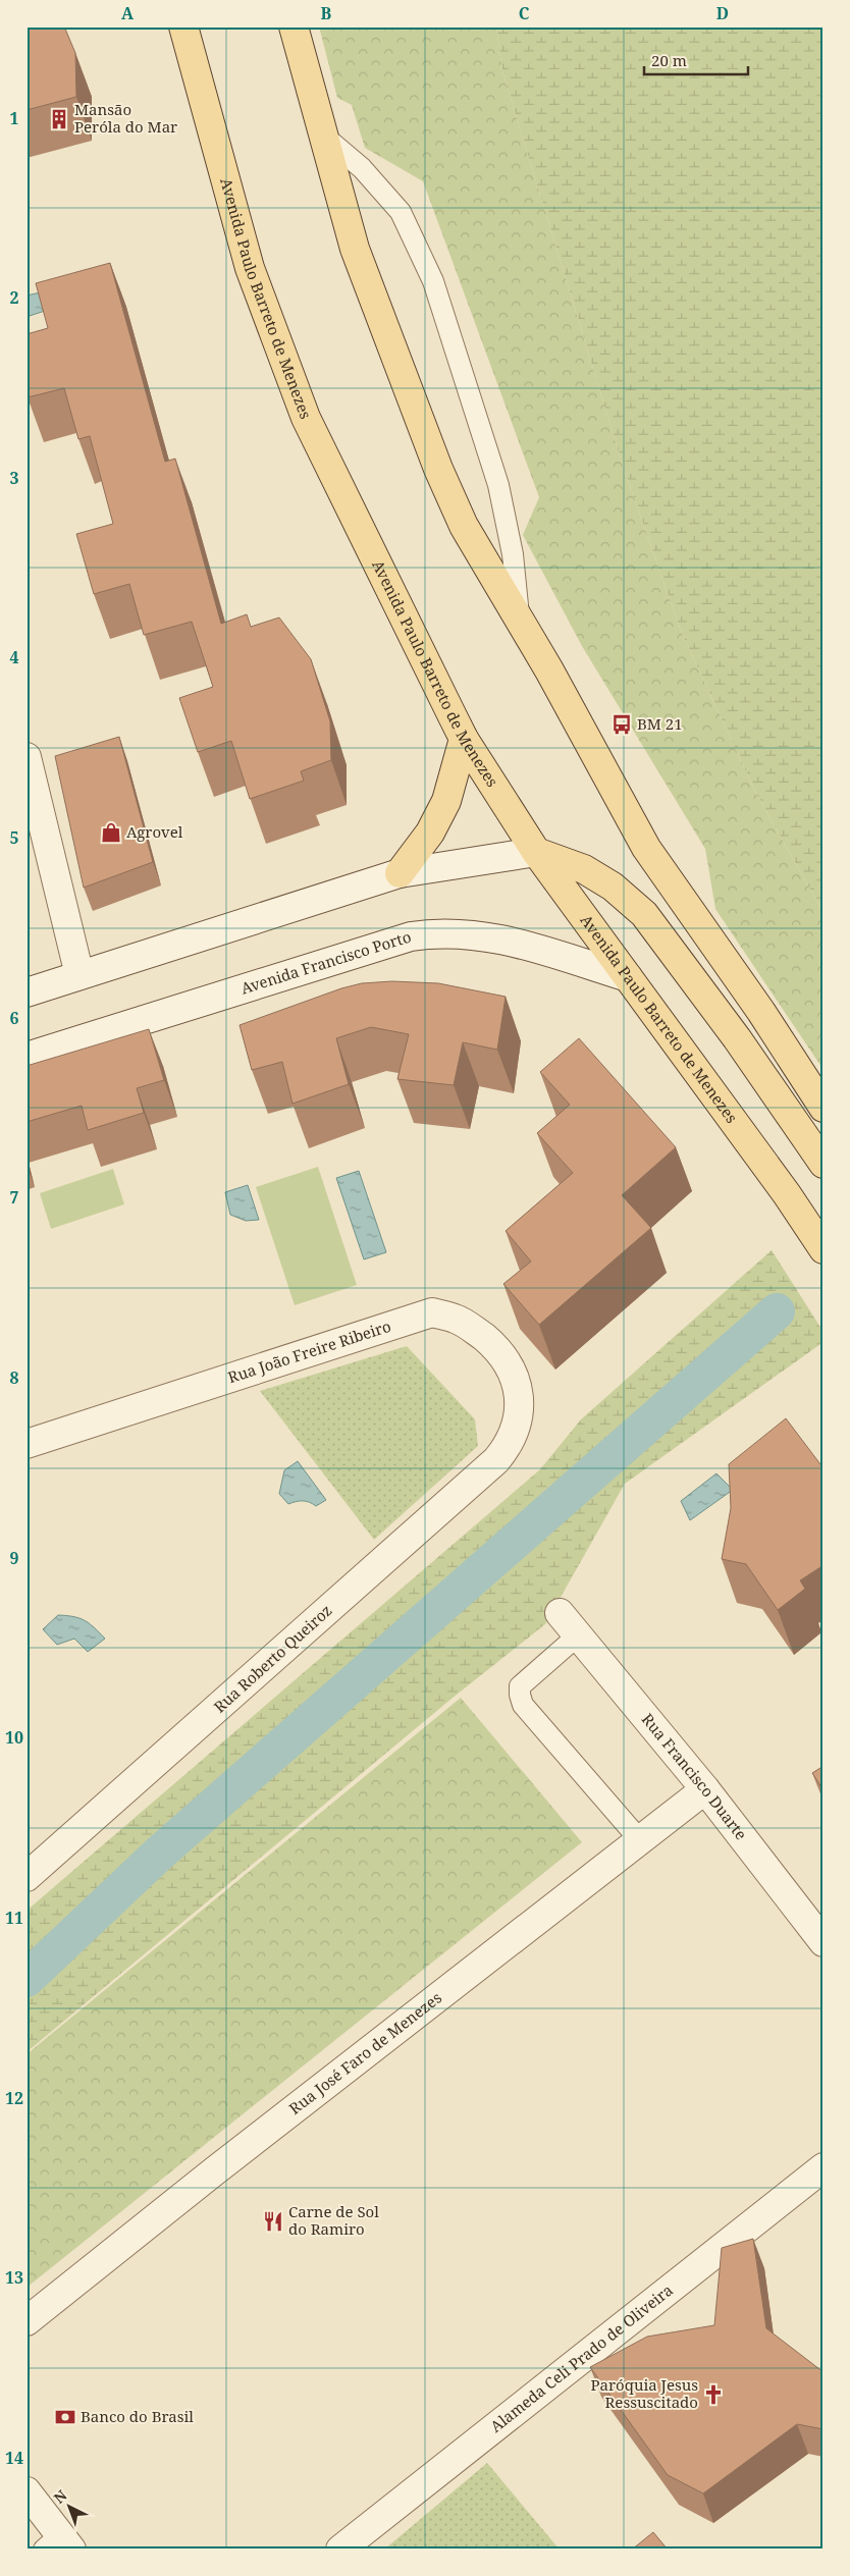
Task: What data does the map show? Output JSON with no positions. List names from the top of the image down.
{
  "streets": {
    "main road": ["Avenida Paulo Barreto de Menezes"],
    "street": [
      "Avenida Francisco Porto",
      "Rua João Freire Ribeiro",
      "Rua Roberto Queiroz",
      "Rua Francisco Duarte",
      "Rua José Faro de Menezes",
      "Alameda Celi Prado de Oliveira"
    ]
  },
  "crossings": [
    ["Avenida Paulo Barreto de Menezes", "Avenida Francisco Porto"],
    ["Rua João Freire Ribeiro", "Rua Roberto Queiroz"],
    ["Rua Francisco Duarte", "Rua José Faro de Menezes"]
  ],
  "places": {
    "building": ["Mansão Peróla do Mar"],
    "bus stop": ["BM 21"],
    "shop": ["Agrovel"],
    "restaurant": ["Carne de Sol do Ramiro"],
    "church": ["Paróquia Jesus Ressuscitado"],
    "bank": ["Banco do Brasil"]
  },
  "scale_bar": "20 m",
  "north": "top left",
  "grid": {
    "columns": [
      "A",
      "B",
      "C",
      "D"
    ],
    "rows": [
      "1",
      "2",
      "3",
      "4",
      "5",
      "6",
      "7",
      "8",
      "9",
      "10",
      "11",
      "12",
      "13",
      "14"
    ]
  }
}
